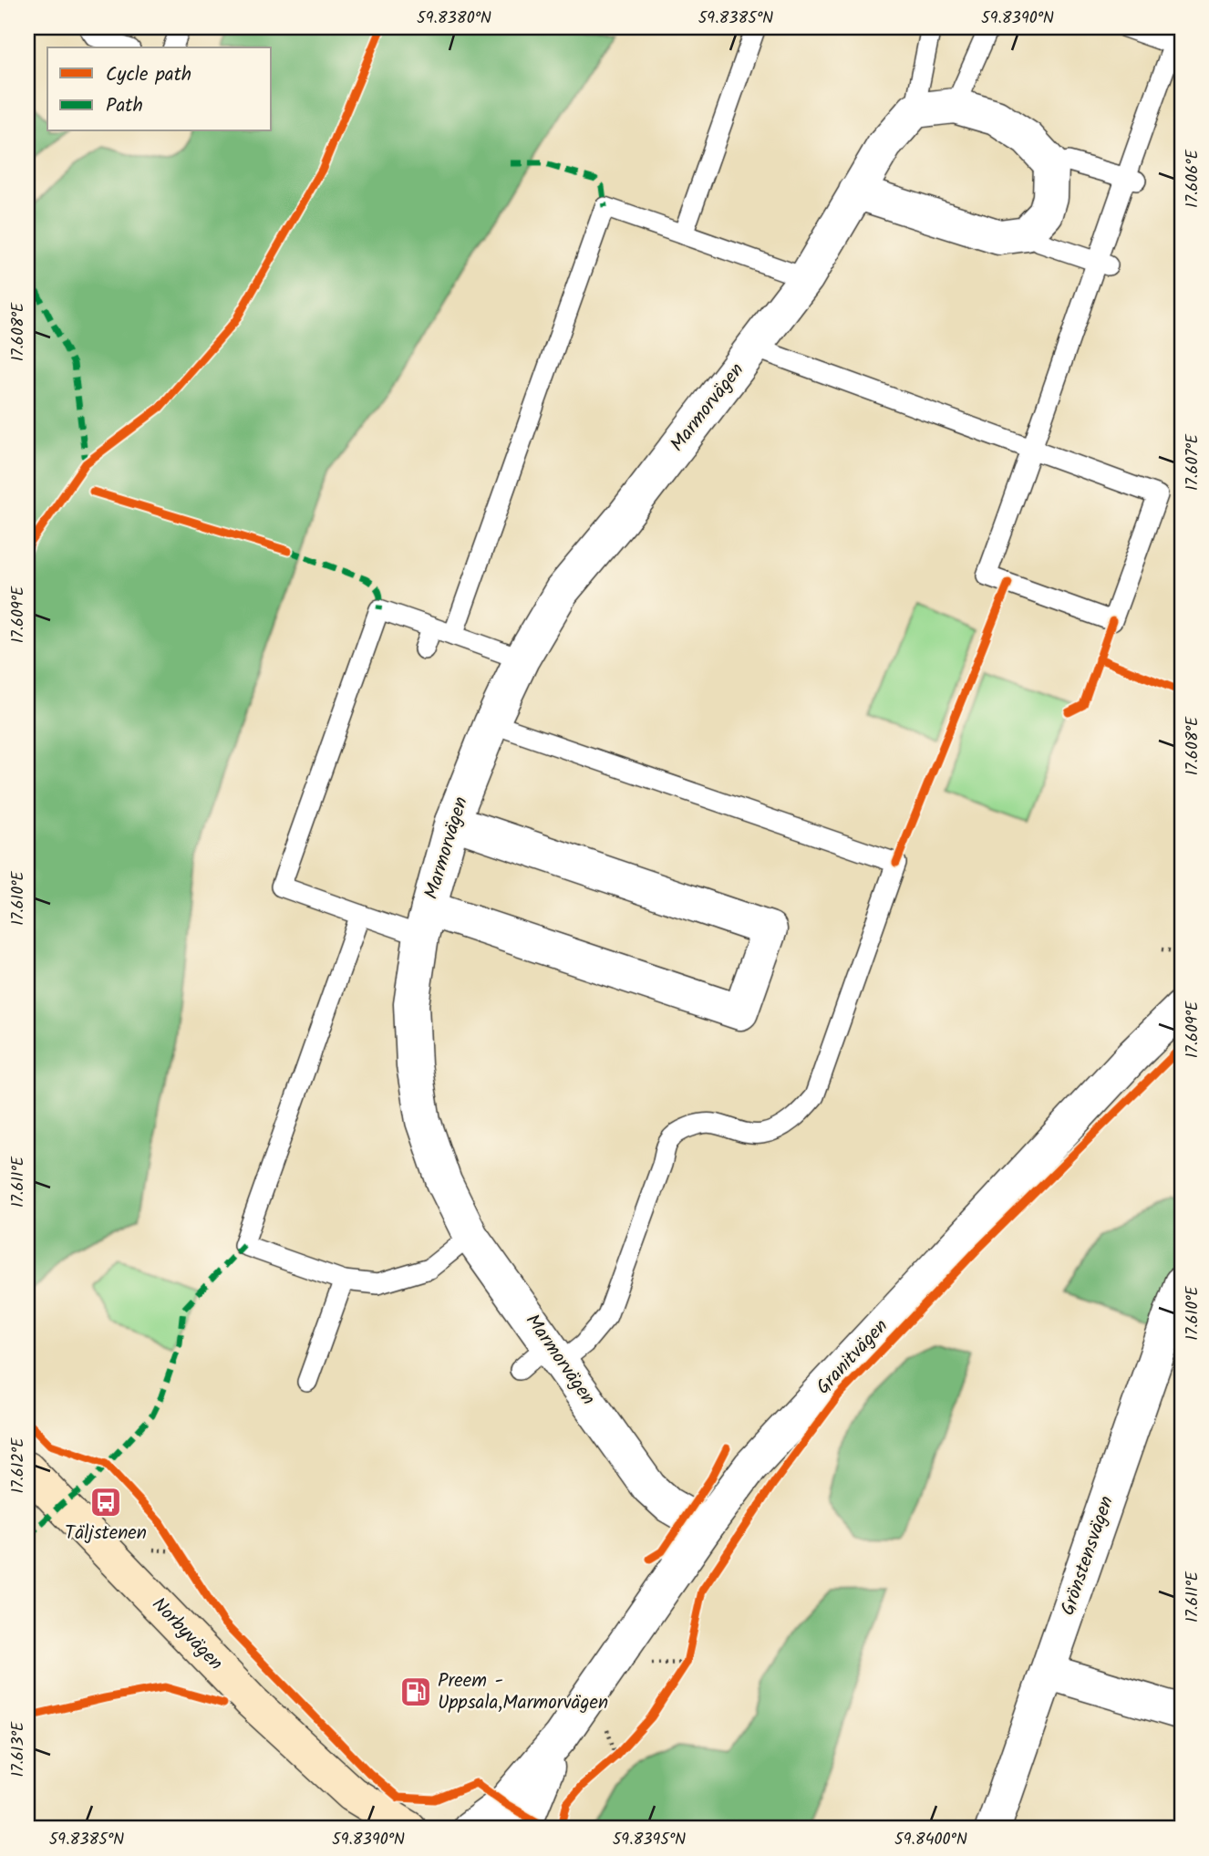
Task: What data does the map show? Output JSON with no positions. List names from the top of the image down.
{
  "streets": {
    "street": [
      "Marmorvägen",
      "Granitvägen",
      "Grönstensvägen",
      "Norbyvägen"
    ]
  },
  "crossings": [
    ["Marmorvägen", "Granitvägen"]
  ],
  "places": {
    "bus stop": ["Täljstenen"],
    "fuel station": ["Preem - Uppsala,Marmorvägen"]
  },
  "legend": ["Cycle path", "Path"],
  "coordinates": [
    "59.8380°N",
    "59.8385°N",
    "59.8390°N",
    "17.606°E",
    "17.608°E",
    "17.607°E",
    "17.609°E",
    "17.610°E",
    "17.611°E",
    "17.612°E",
    "17.613°E",
    "59.8395°N",
    "59.8400°N"
  ]
}
